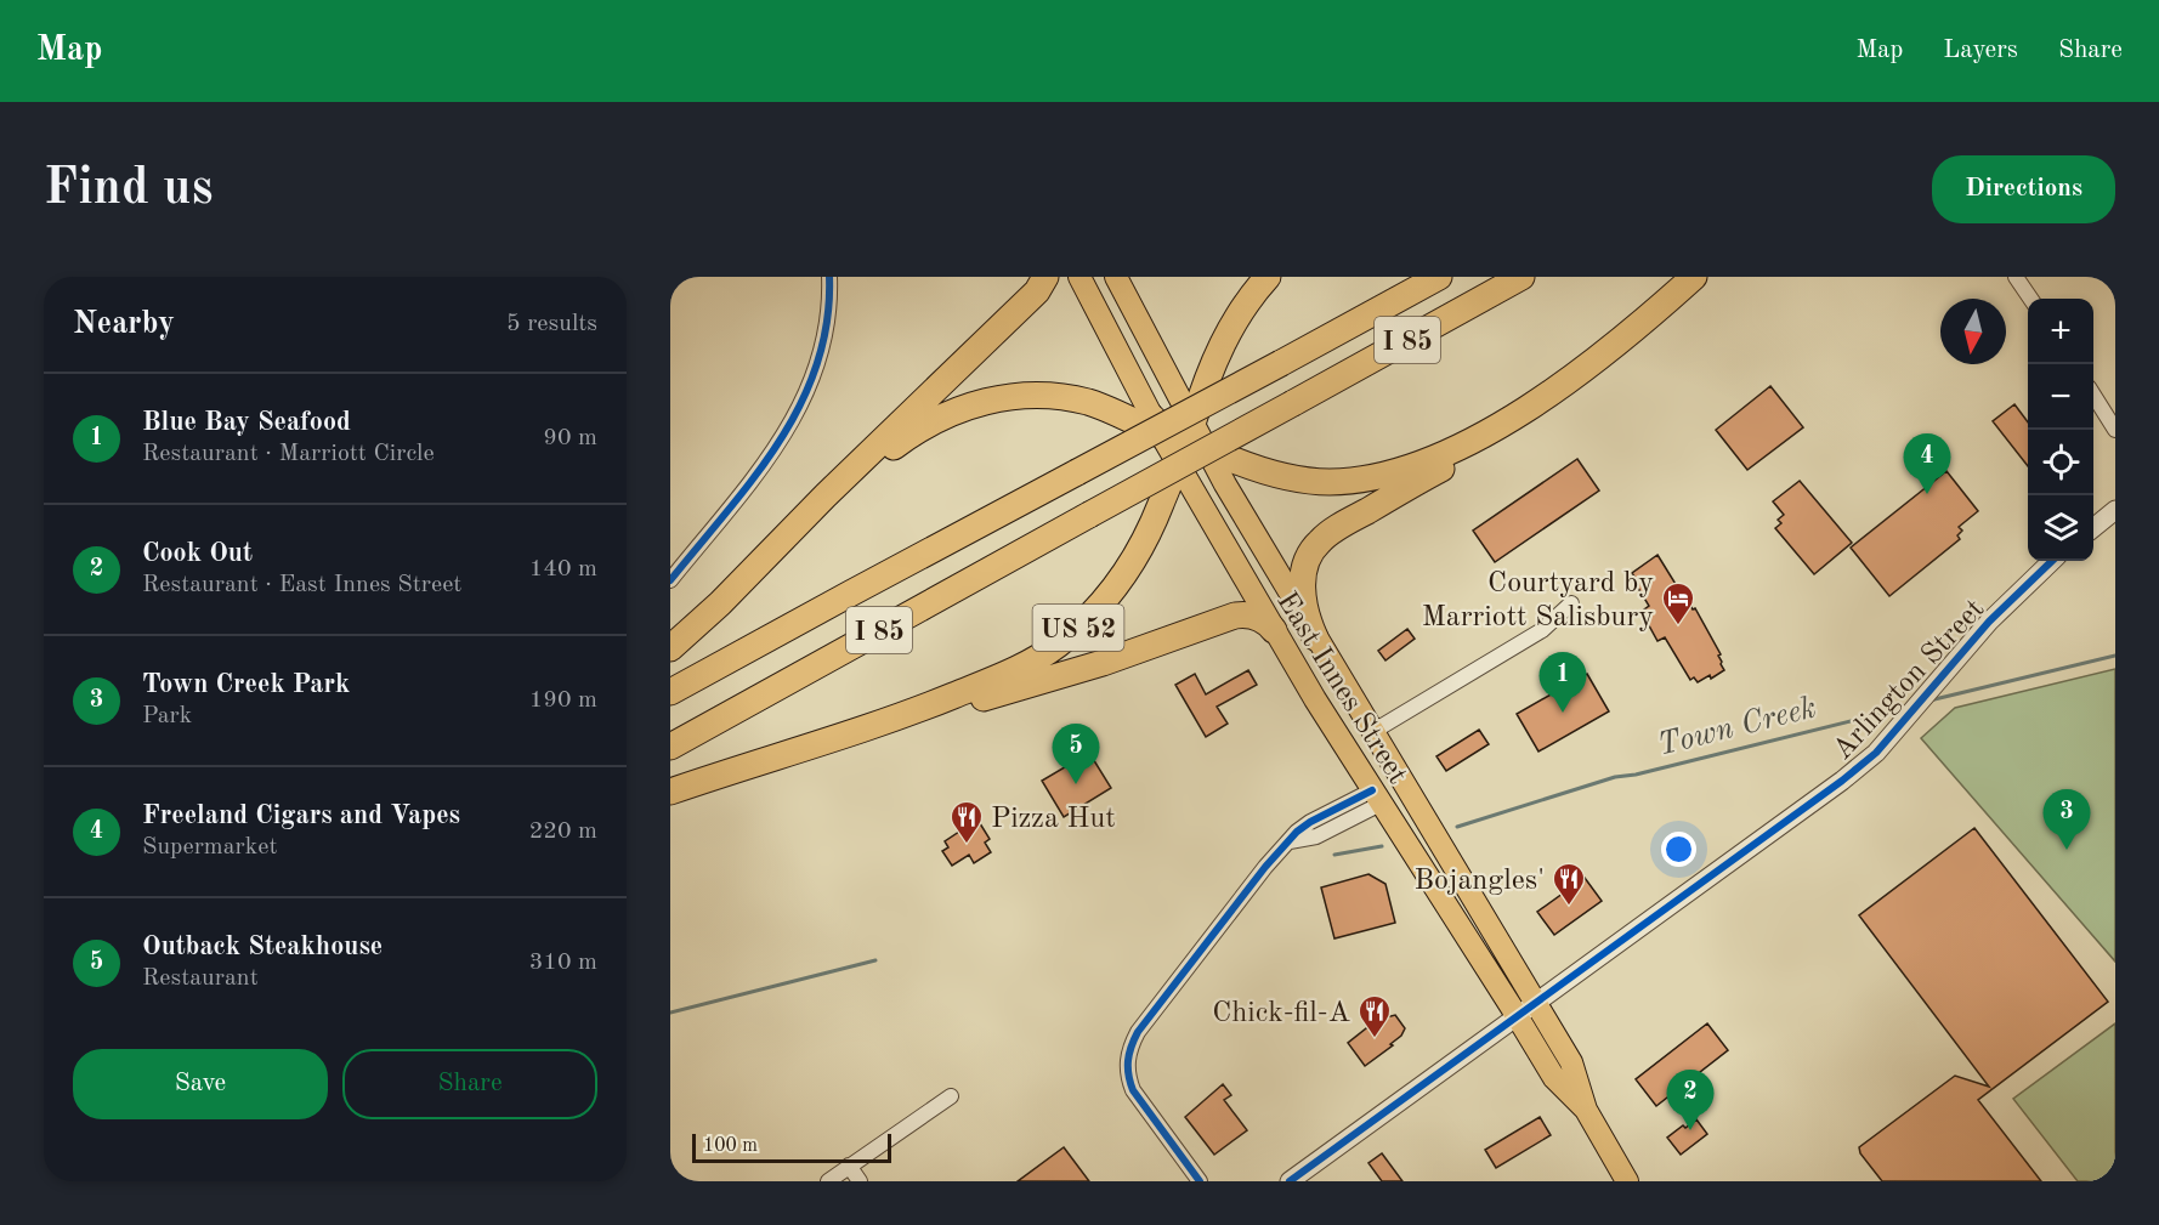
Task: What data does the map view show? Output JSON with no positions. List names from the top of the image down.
{
  "streets": {
    "highway": ["I 85", "US 52"],
    "main road": ["East Innes Street"],
    "street": ["Arlington Street"]
  },
  "crossings": [
    ["US 52", "East Innes Street"],
    ["Arlington Street", "East Innes Street"]
  ],
  "water": ["Town Creek"],
  "places": {
    "hotel": ["Courtyard by Marriott Salisbury"],
    "restaurant": ["Pizza Hut", "Bojangles'", "Chick-fil-A"]
  },
  "scale_bar": "100 m",
  "north": "bottom",
  "page": {
    "header": "Map",
    "nav": ["Map", "Layers", "Share"],
    "buttons": [
      "Directions",
      ["Save", "Share"]
    ],
    "title": "Find us",
    "heading": ["Nearby", "5 results"],
    "map_buttons": ["+", "−"],
    "list": [
      {
        "mark": "1",
        "name": "Blue Bay Seafood",
        "note": "Restaurant · Marriott Circle",
        "value": "90 m"
      },
      {
        "mark": "2",
        "name": "Cook Out",
        "note": "Restaurant · East Innes Street",
        "value": "140 m"
      },
      {
        "mark": "3",
        "name": "Town Creek Park",
        "note": "Park",
        "value": "190 m"
      },
      {
        "mark": "4",
        "name": "Freeland Cigars and Vapes",
        "note": "Supermarket",
        "value": "220 m"
      },
      {
        "mark": "5",
        "name": "Outback Steakhouse",
        "note": "Restaurant",
        "value": "310 m"
      }
    ],
    "pins": [
      "4",
      "1",
      "5",
      "3",
      "2"
    ],
    "scale": "100 m"
  }
}
